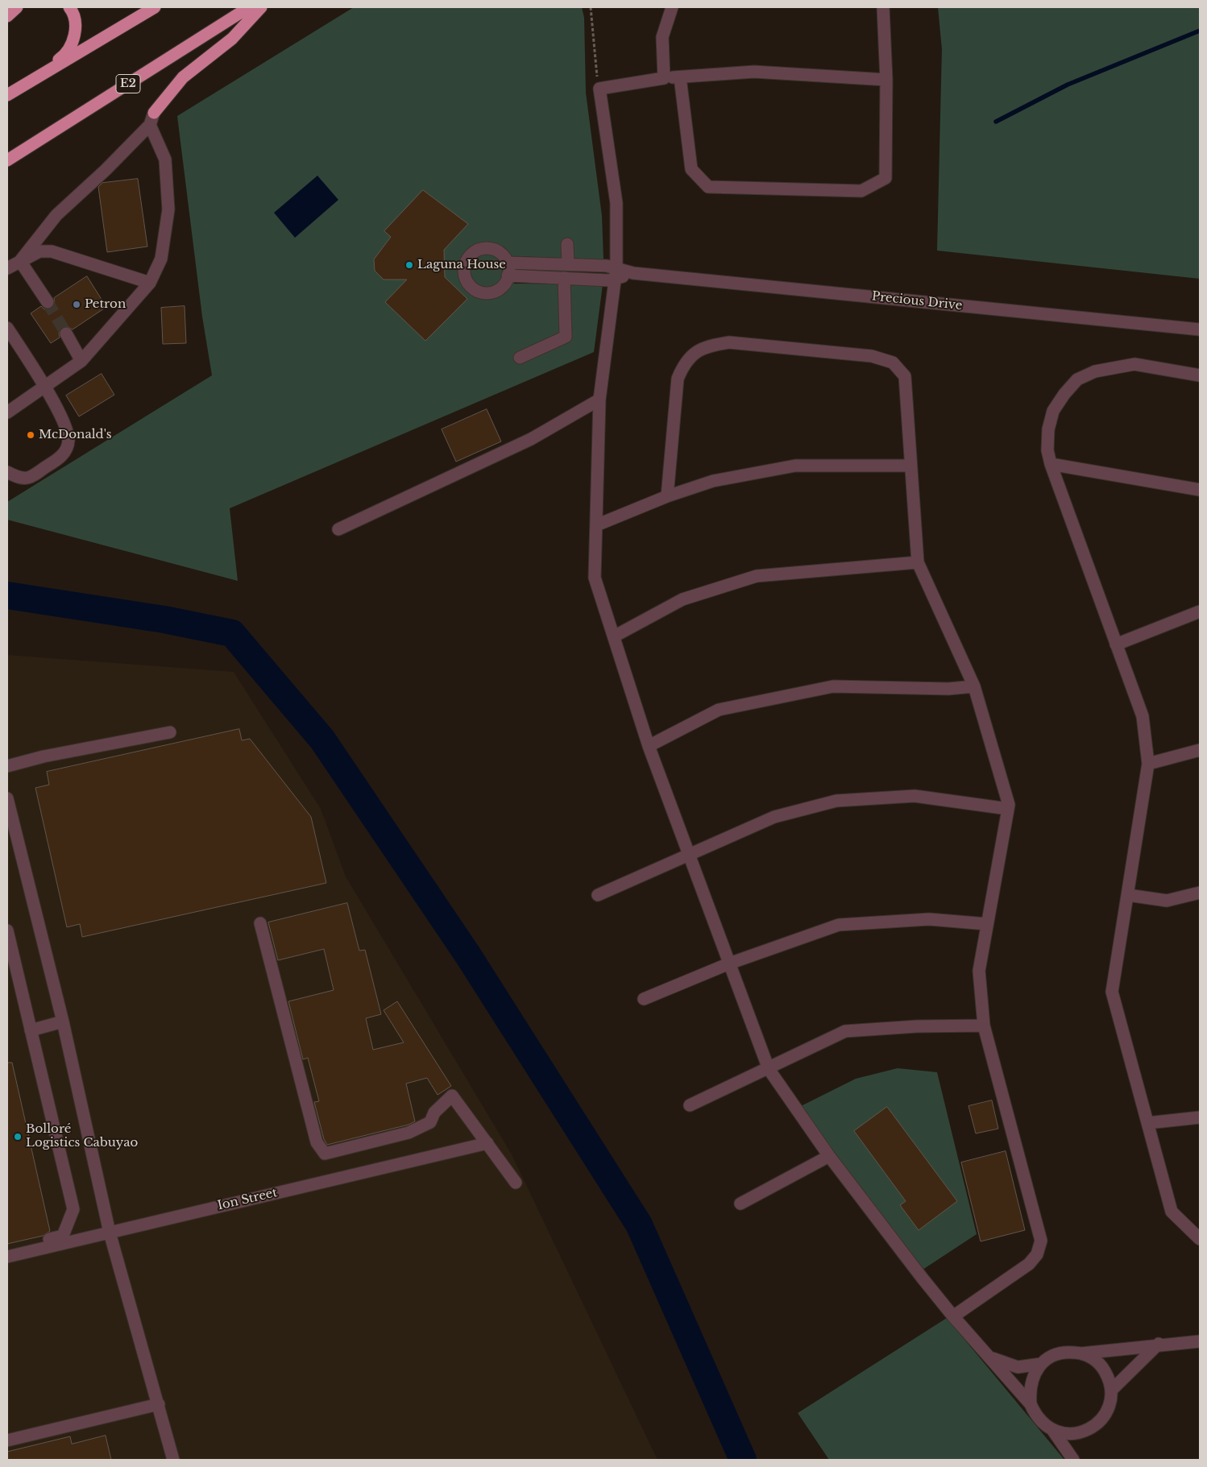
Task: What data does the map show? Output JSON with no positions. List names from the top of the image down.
{
  "streets": {
    "highway": ["E2"],
    "street": ["Precious Drive", "Ion Street"]
  },
  "places": [
    "Laguna House",
    "Petron",
    "McDonald's",
    "Bolloré Logistics Cabuyao"
  ]
}
